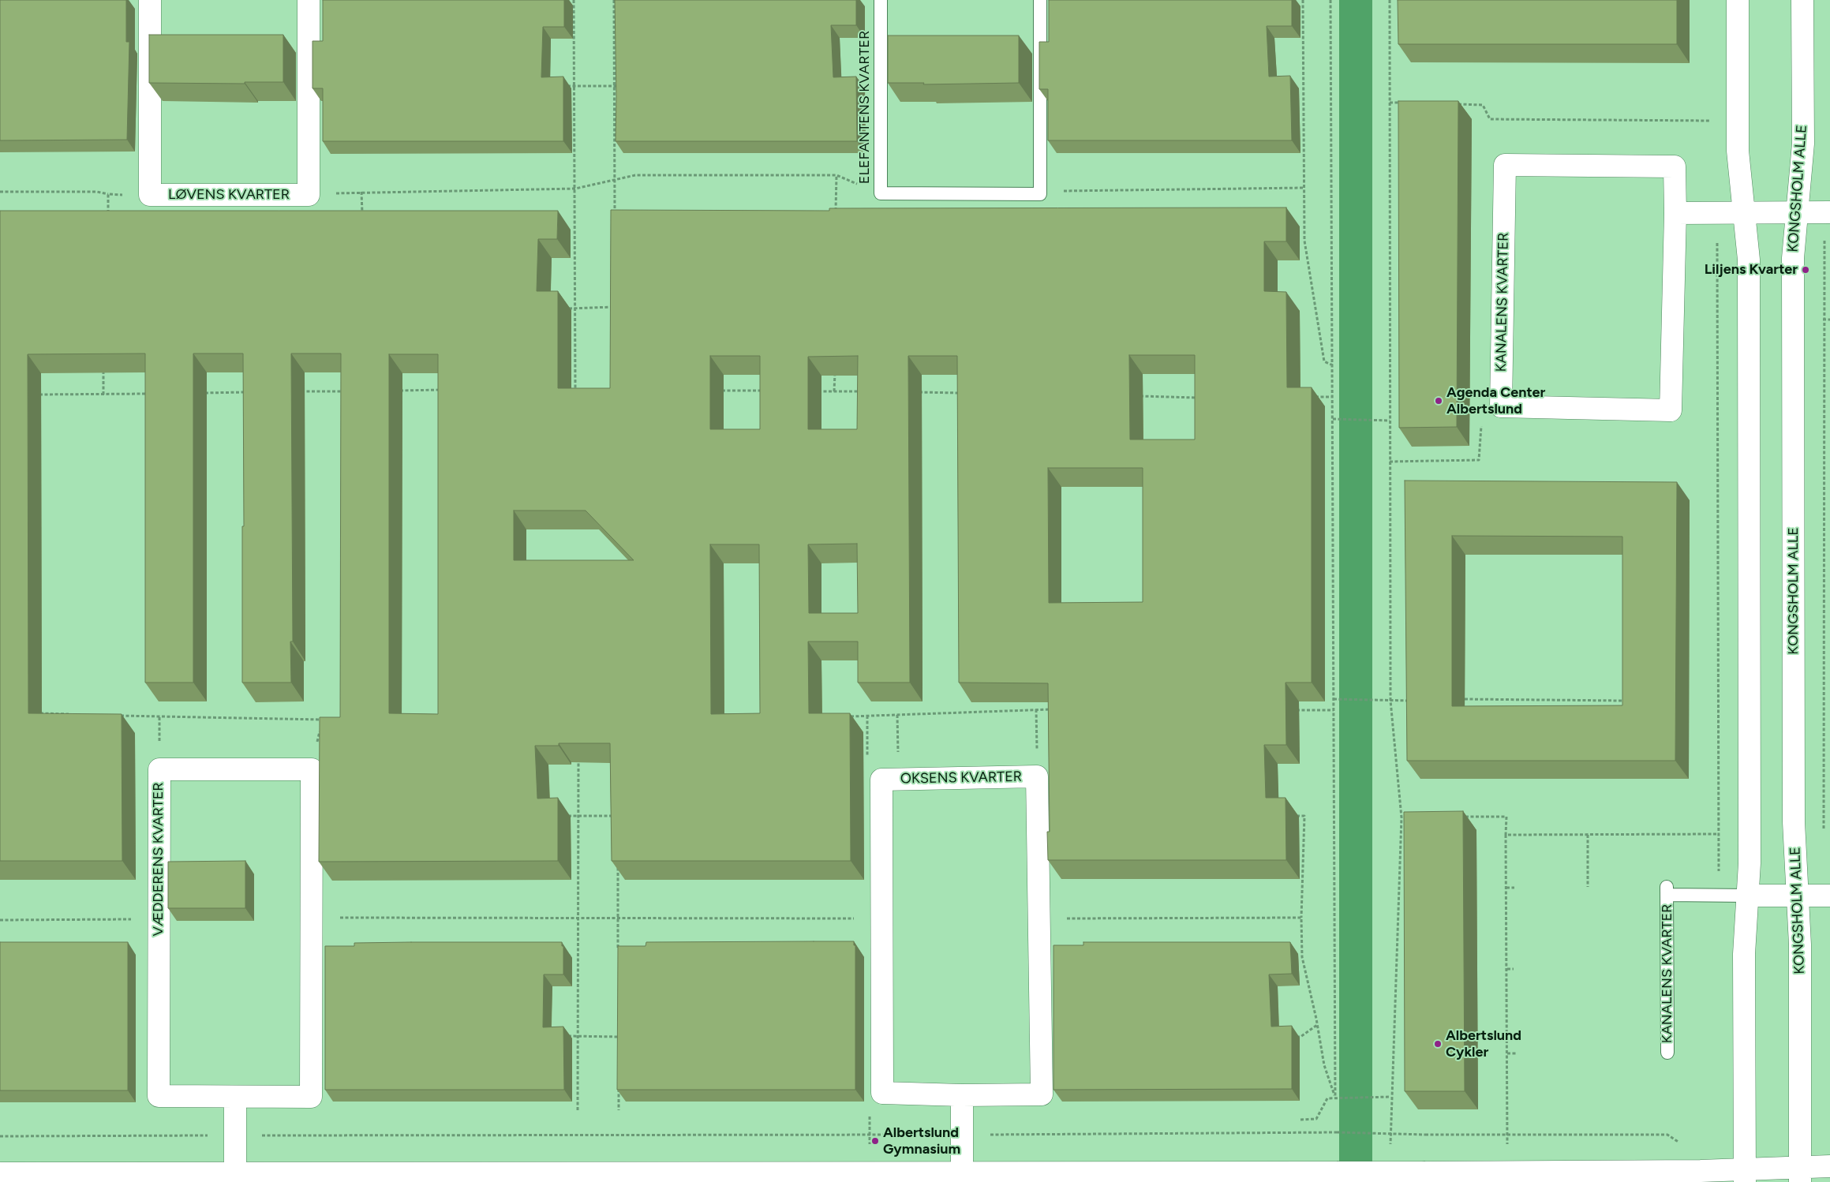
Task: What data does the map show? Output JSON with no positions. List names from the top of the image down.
{
  "streets": {
    "street": [
      "KONGSHOLM ALLE",
      "LØVENS KVARTER",
      "KANALENS KVARTER",
      "OKSENS KVARTER",
      "VÆDDERENS KVARTER"
    ],
    "lane": ["ELEFANTENS KVARTER"]
  },
  "places": [
    "Liljens Kvarter",
    "Agenda Center Albertslund",
    "Albertslund Cykler",
    "Albertslund Gymnasium"
  ]
}
